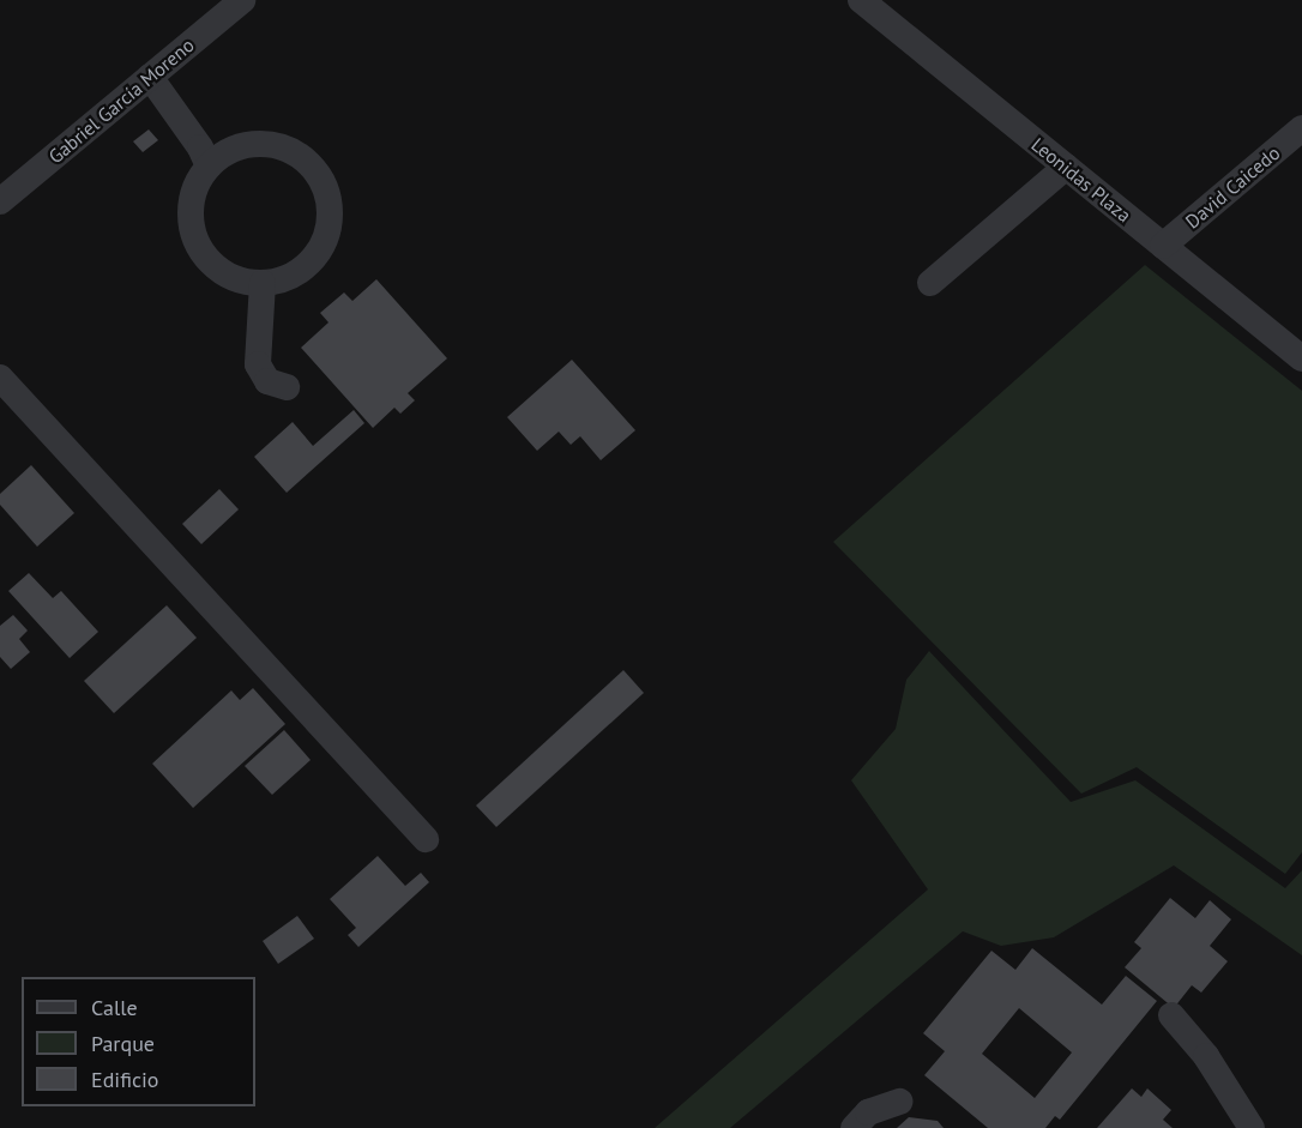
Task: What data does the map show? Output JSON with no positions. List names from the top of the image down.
{
  "streets": {
    "street": ["Gabriel García Moreno", "Leonidas Plaza", "David Caicedo"]
  },
  "crossings": [
    ["Leonidas Plaza", "David Caicedo"]
  ],
  "legend": ["Calle", "Parque", "Edificio"]
}
